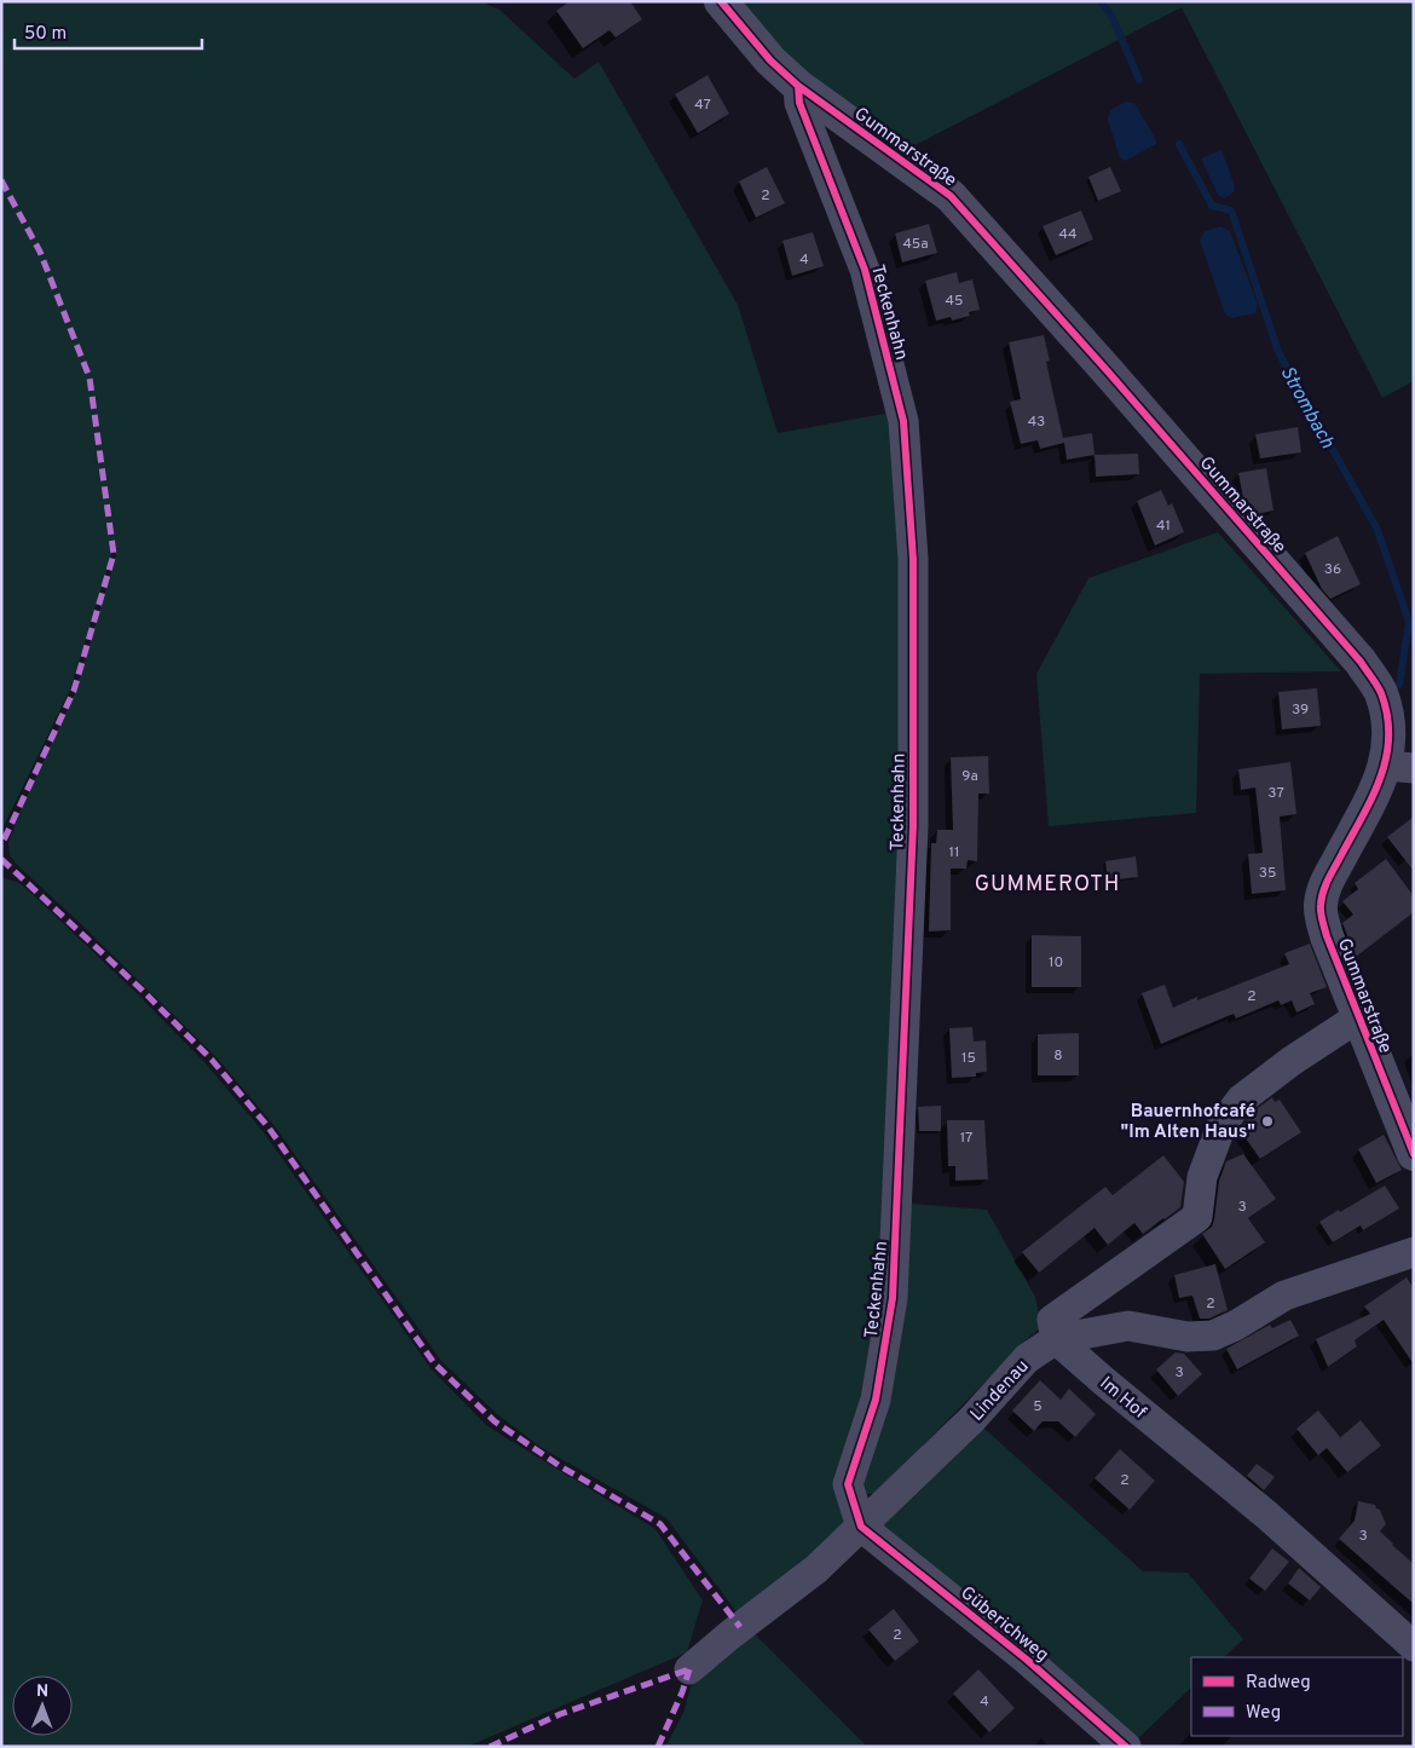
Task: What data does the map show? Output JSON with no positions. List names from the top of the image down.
{
  "streets": {
    "street": [
      "Gummarstraße",
      "Teckenhahn",
      "Lindenau",
      "Im Hof",
      "Güberichweg"
    ]
  },
  "crossings": [
    ["Gummarstraße", "Teckenhahn"],
    ["Teckenhahn", "Lindenau"],
    ["Teckenhahn", "Güberichweg"],
    ["Lindenau", "Im Hof"],
    ["Lindenau", "Güberichweg"]
  ],
  "districts": ["GUMMEROTH"],
  "water": ["Strombach"],
  "places": ["Bauernhofcafé \"Im Alten Haus\""],
  "house_numbers": [
    "47",
    "2",
    "44",
    "45a",
    "4",
    "45",
    "43",
    "41",
    "36",
    "39",
    "9a",
    "37",
    "11",
    "35",
    "10",
    "2",
    "8",
    "15",
    "17",
    "3",
    "2",
    "3",
    "5",
    "2",
    "3",
    "2",
    "4"
  ],
  "legend": ["Radweg", "Weg"],
  "scale_bar": "50 m",
  "north": "top"
}
